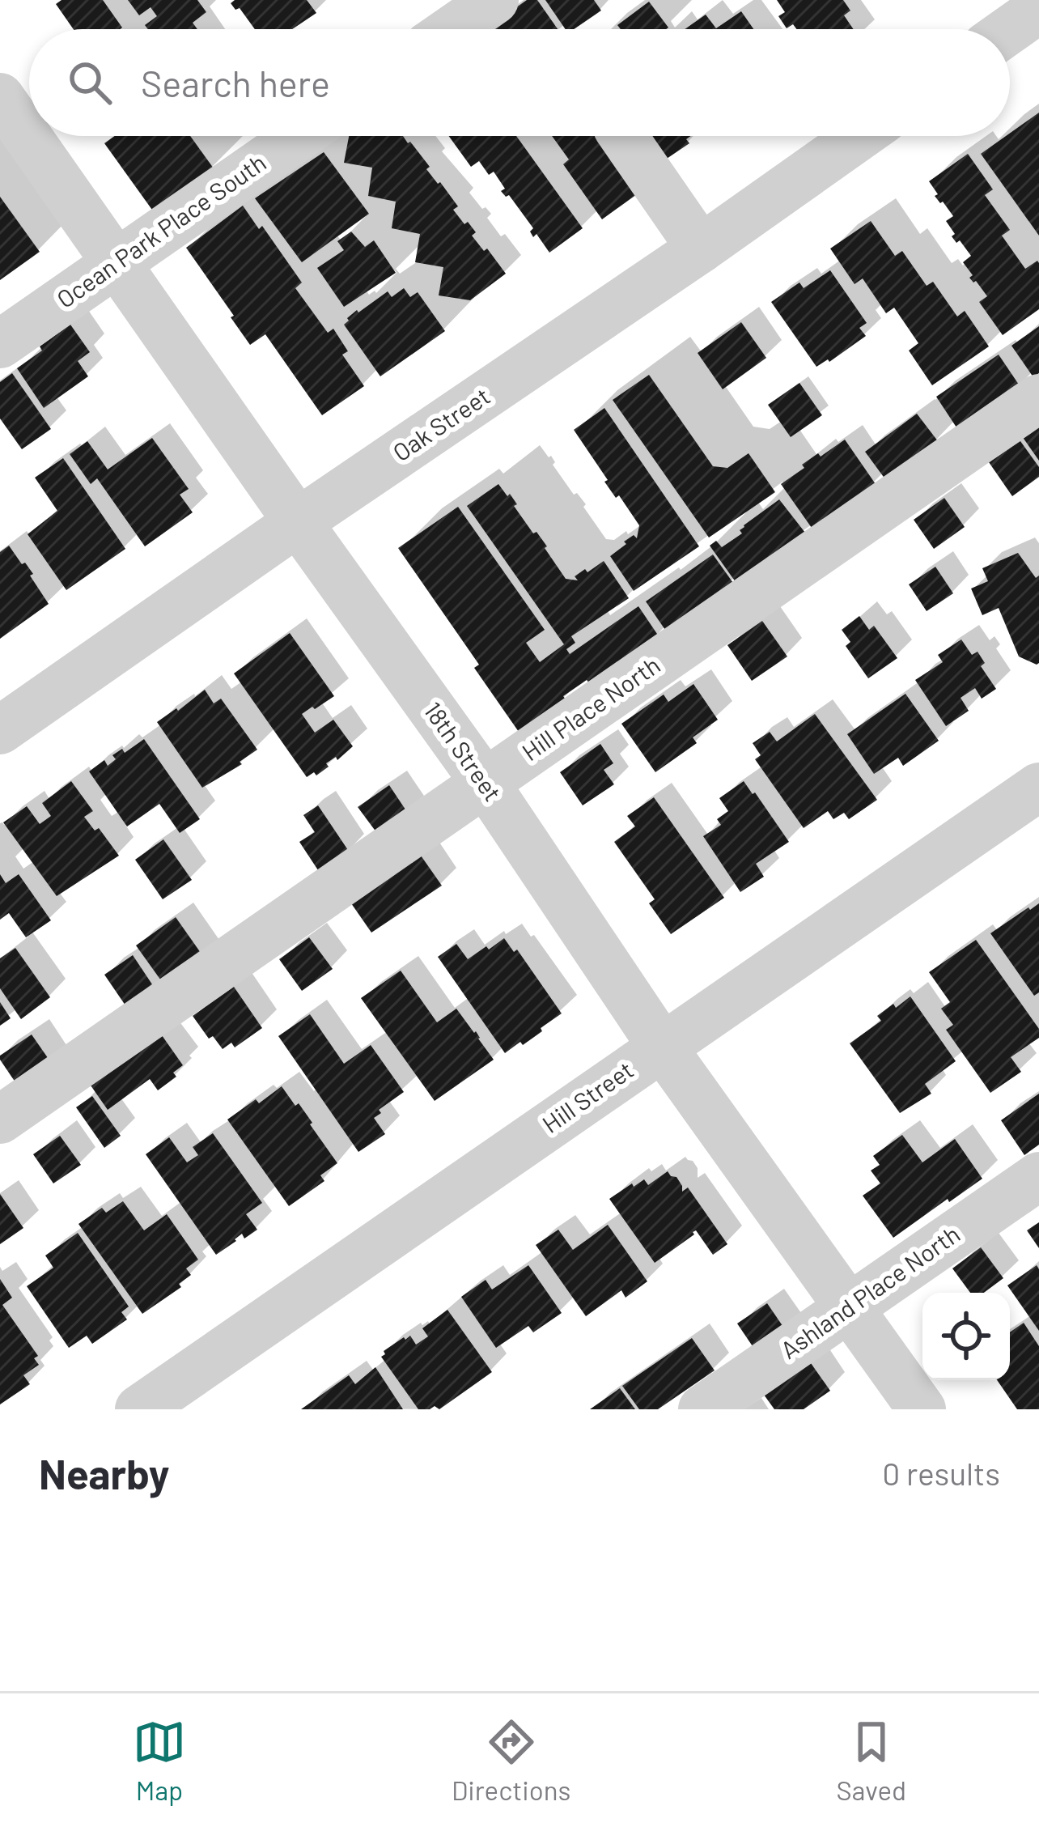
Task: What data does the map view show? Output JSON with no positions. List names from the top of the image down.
{
  "streets": {
    "street": [
      "Ocean Park Place South",
      "Oak Street",
      "Hill Place North",
      "18th Street",
      "Hill Street",
      "Ashland Place North"
    ]
  },
  "crossings": [
    ["Ocean Park Place South", "18th Street"],
    ["Oak Street", "18th Street"],
    ["Hill Place North", "18th Street"],
    ["18th Street", "Hill Street"],
    ["18th Street", "Ashland Place North"]
  ],
  "page": {
    "search": "Search here",
    "heading": ["Nearby", "0 results"],
    "nav": ["Map", "Directions", "Saved"]
  }
}
